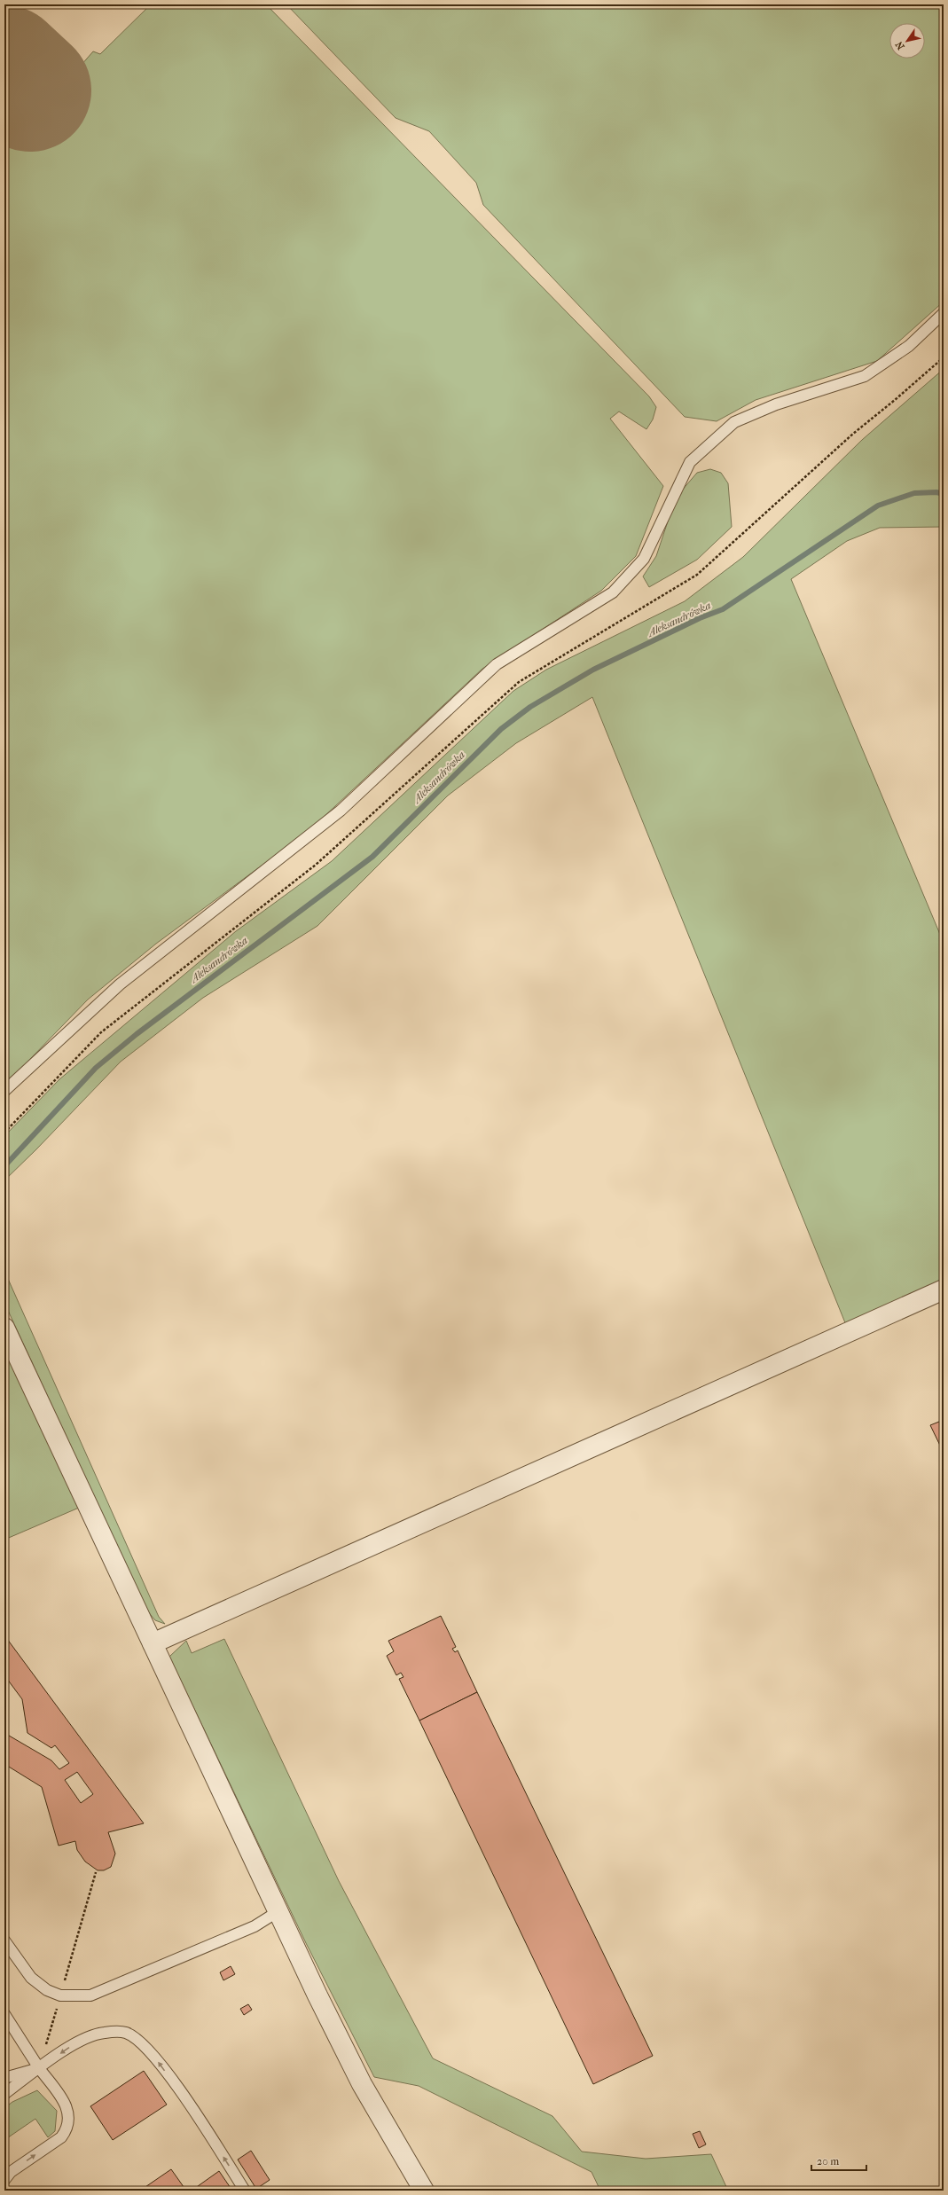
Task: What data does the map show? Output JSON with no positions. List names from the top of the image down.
{
  "water": ["Aleksandrówka"],
  "scale_bar": "20 m",
  "north": "bottom left"
}
